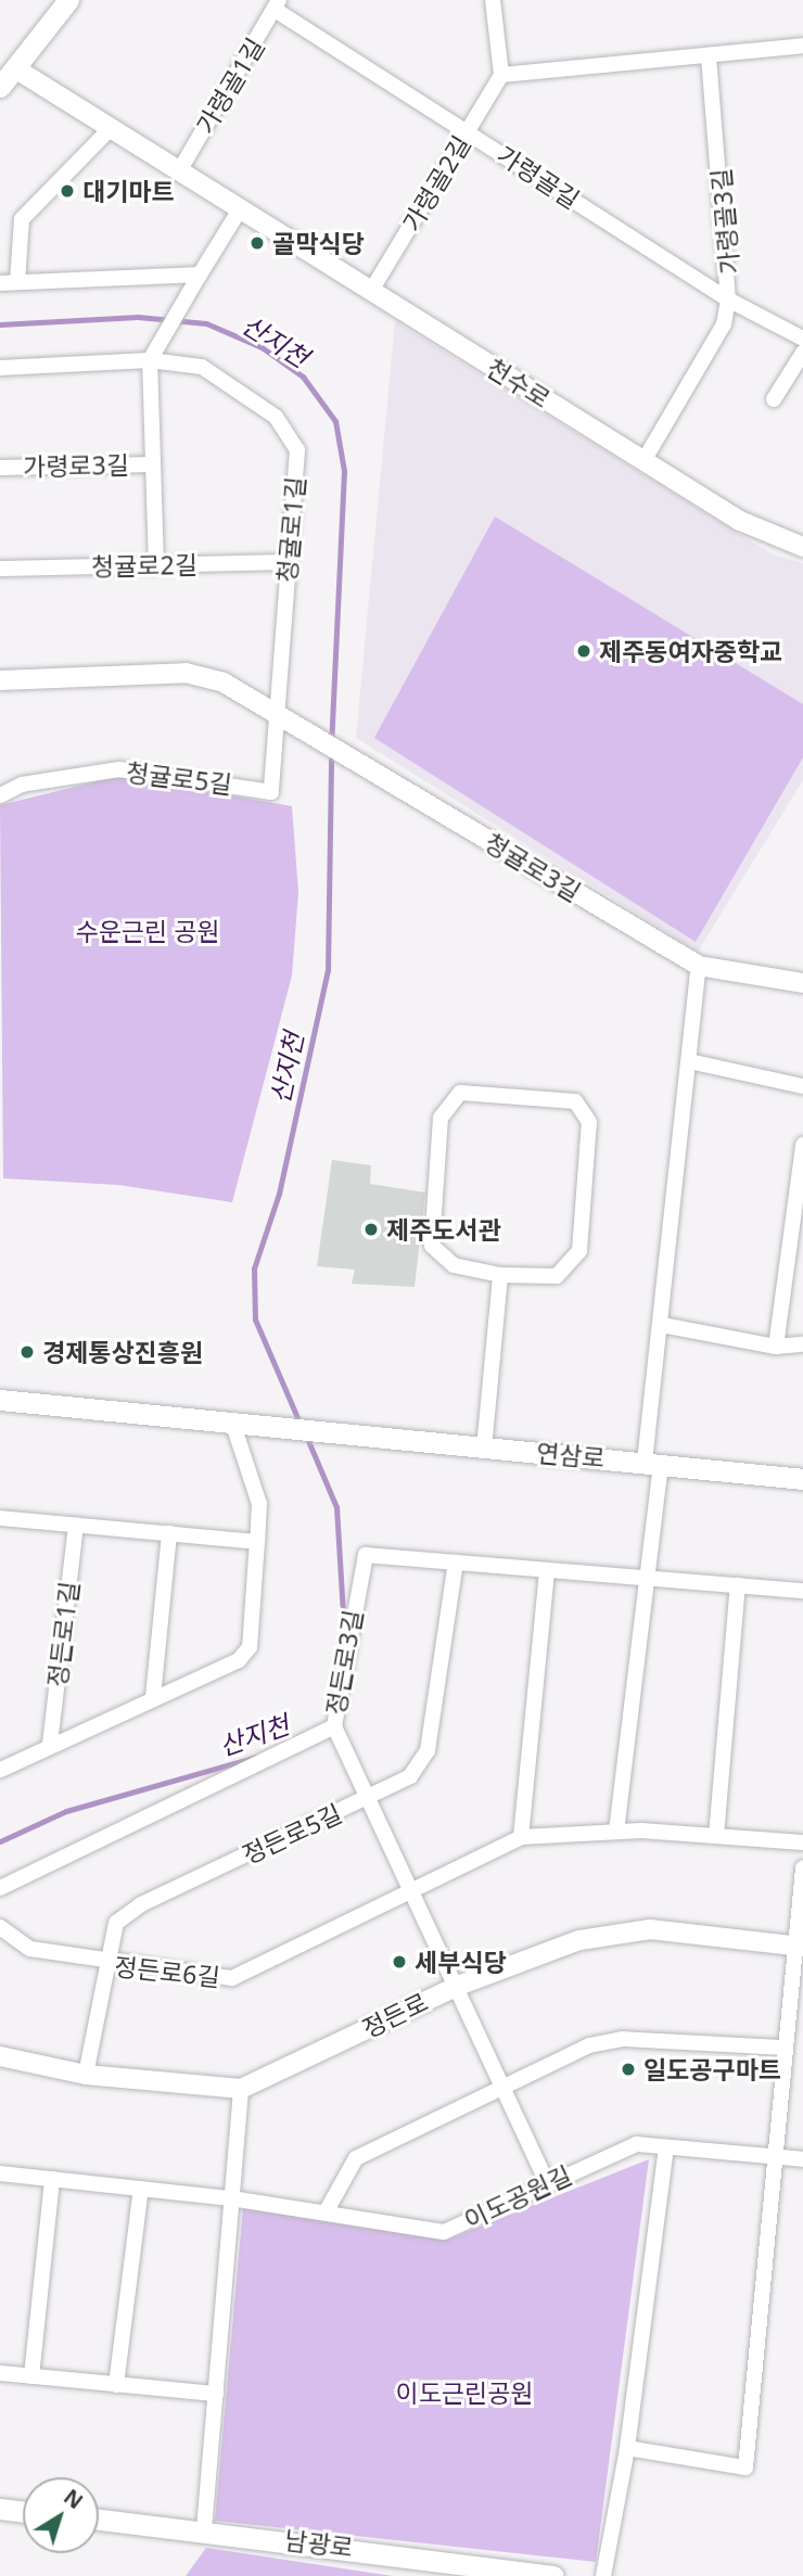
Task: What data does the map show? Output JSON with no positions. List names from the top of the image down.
{
  "streets": {
    "main road": ["연삼로", "남광로"],
    "street": [
      "가령골1길",
      "가령골길",
      "가령골2길",
      "가령골3길",
      "천수로",
      "가령로3길",
      "청귤로1길",
      "청귤로2길",
      "청귤로5길",
      "청귤로3길",
      "정든로1길",
      "정든로3길",
      "정든로5길",
      "정든로6길",
      "정든로",
      "이도공원길"
    ]
  },
  "crossings": [
    ["가령골1길", "가령골길"],
    ["가령골1길", "천수로"],
    ["가령골길", "가령골2길"],
    ["가령골길", "가령골3길"],
    ["가령골2길", "천수로"],
    ["가령골3길", "천수로"],
    ["청귤로1길", "청귤로2길"],
    ["청귤로1길", "청귤로5길"],
    ["청귤로1길", "청귤로3길"],
    ["정든로3길", "정든로5길"],
    ["정든로5길", "정든로6길"]
  ],
  "water": ["산지천"],
  "parks": ["수운근린 공원", "이도근린공원"],
  "places": [
    "대기마트",
    "골막식당",
    "제주동여자중학교",
    "제주도서관",
    "경제통상진흥원",
    "세부식당",
    "일도공구마트"
  ],
  "north": "top right"
}
